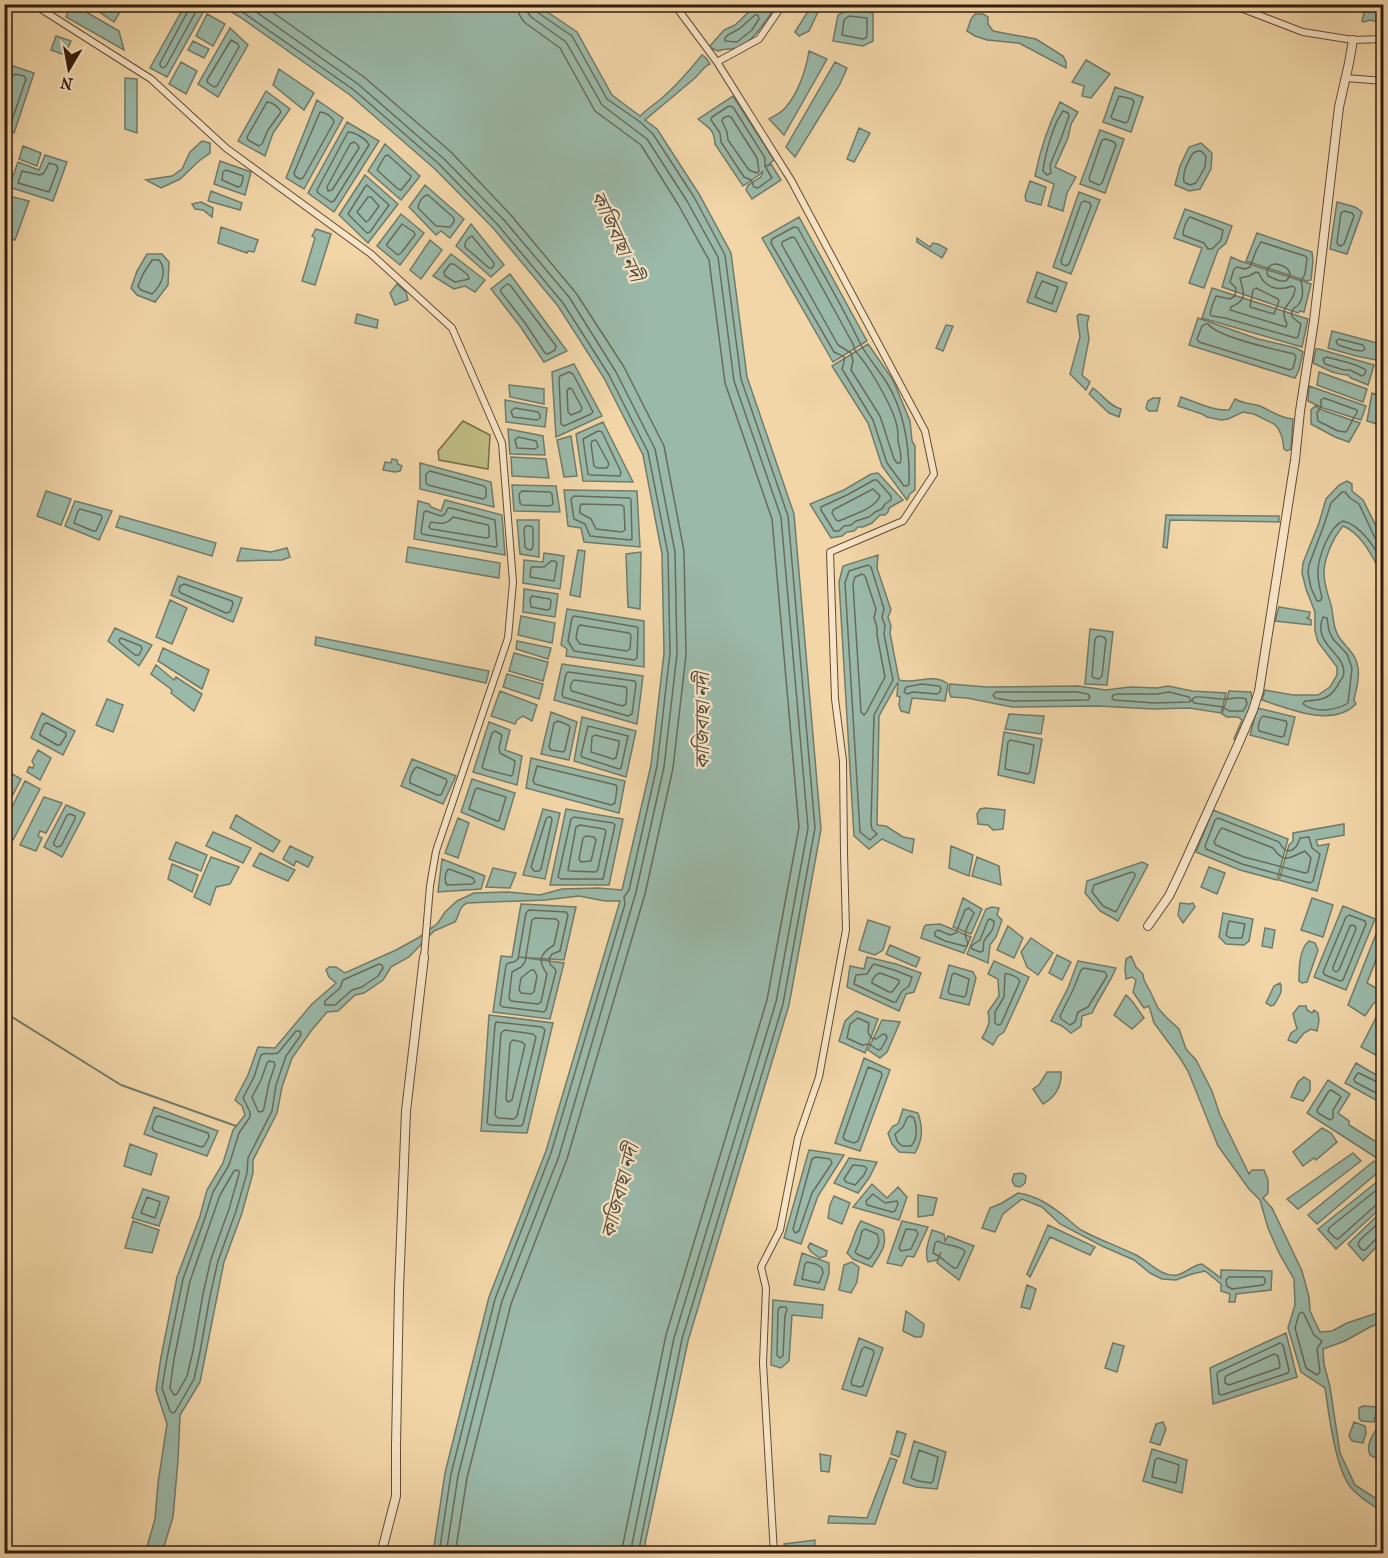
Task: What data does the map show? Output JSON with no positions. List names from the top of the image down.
{
  "water": ["কাজিবাছা নদী"],
  "north": "bottom"
}
